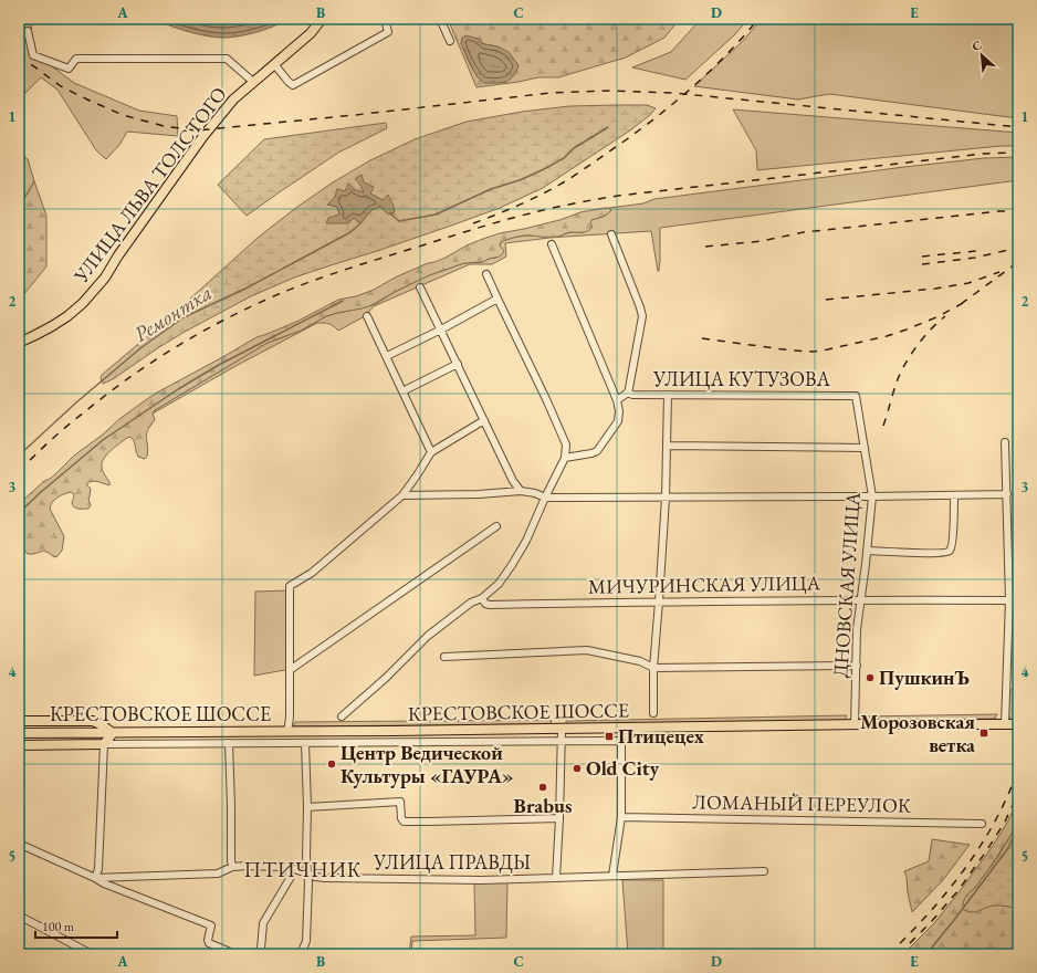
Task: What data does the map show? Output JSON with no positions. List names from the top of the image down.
{
  "streets": {
    "main road": ["УЛИЦА ЛЬВА ТОЛСТОГО", "КРЕСТОВСКОЕ ШОССЕ"],
    "street": [
      "УЛИЦА КУТУЗОВА",
      "МИЧУРИНСКАЯ УЛИЦА",
      "ДНОВСКАЯ УЛИЦА",
      "ЛОМАНЫЙ ПЕРЕУЛОК",
      "УЛИЦА ПРАВДЫ"
    ]
  },
  "crossings": [
    ["УЛИЦА КУТУЗОВА", "ДНОВСКАЯ УЛИЦА"],
    ["МИЧУРИНСКАЯ УЛИЦА", "ДНОВСКАЯ УЛИЦА"],
    ["ДНОВСКАЯ УЛИЦА", "КРЕСТОВСКОЕ ШОССЕ"]
  ],
  "districts": ["ПТИЧНИК"],
  "water": ["Ремонтка"],
  "places": {
    "other": [
      "ПушкинЪ",
      "Центр Ведической Культуры «ГАУРА»",
      "Old City",
      "Brabus"
    ],
    "transit": ["Морозовская ветка", "Птицецех"]
  },
  "scale_bar": "100 m",
  "north": "top left",
  "grid": {
    "columns": [
      "A",
      "B",
      "C",
      "D",
      "E"
    ],
    "rows": [
      "1",
      "2",
      "3",
      "4",
      "5"
    ]
  }
}
